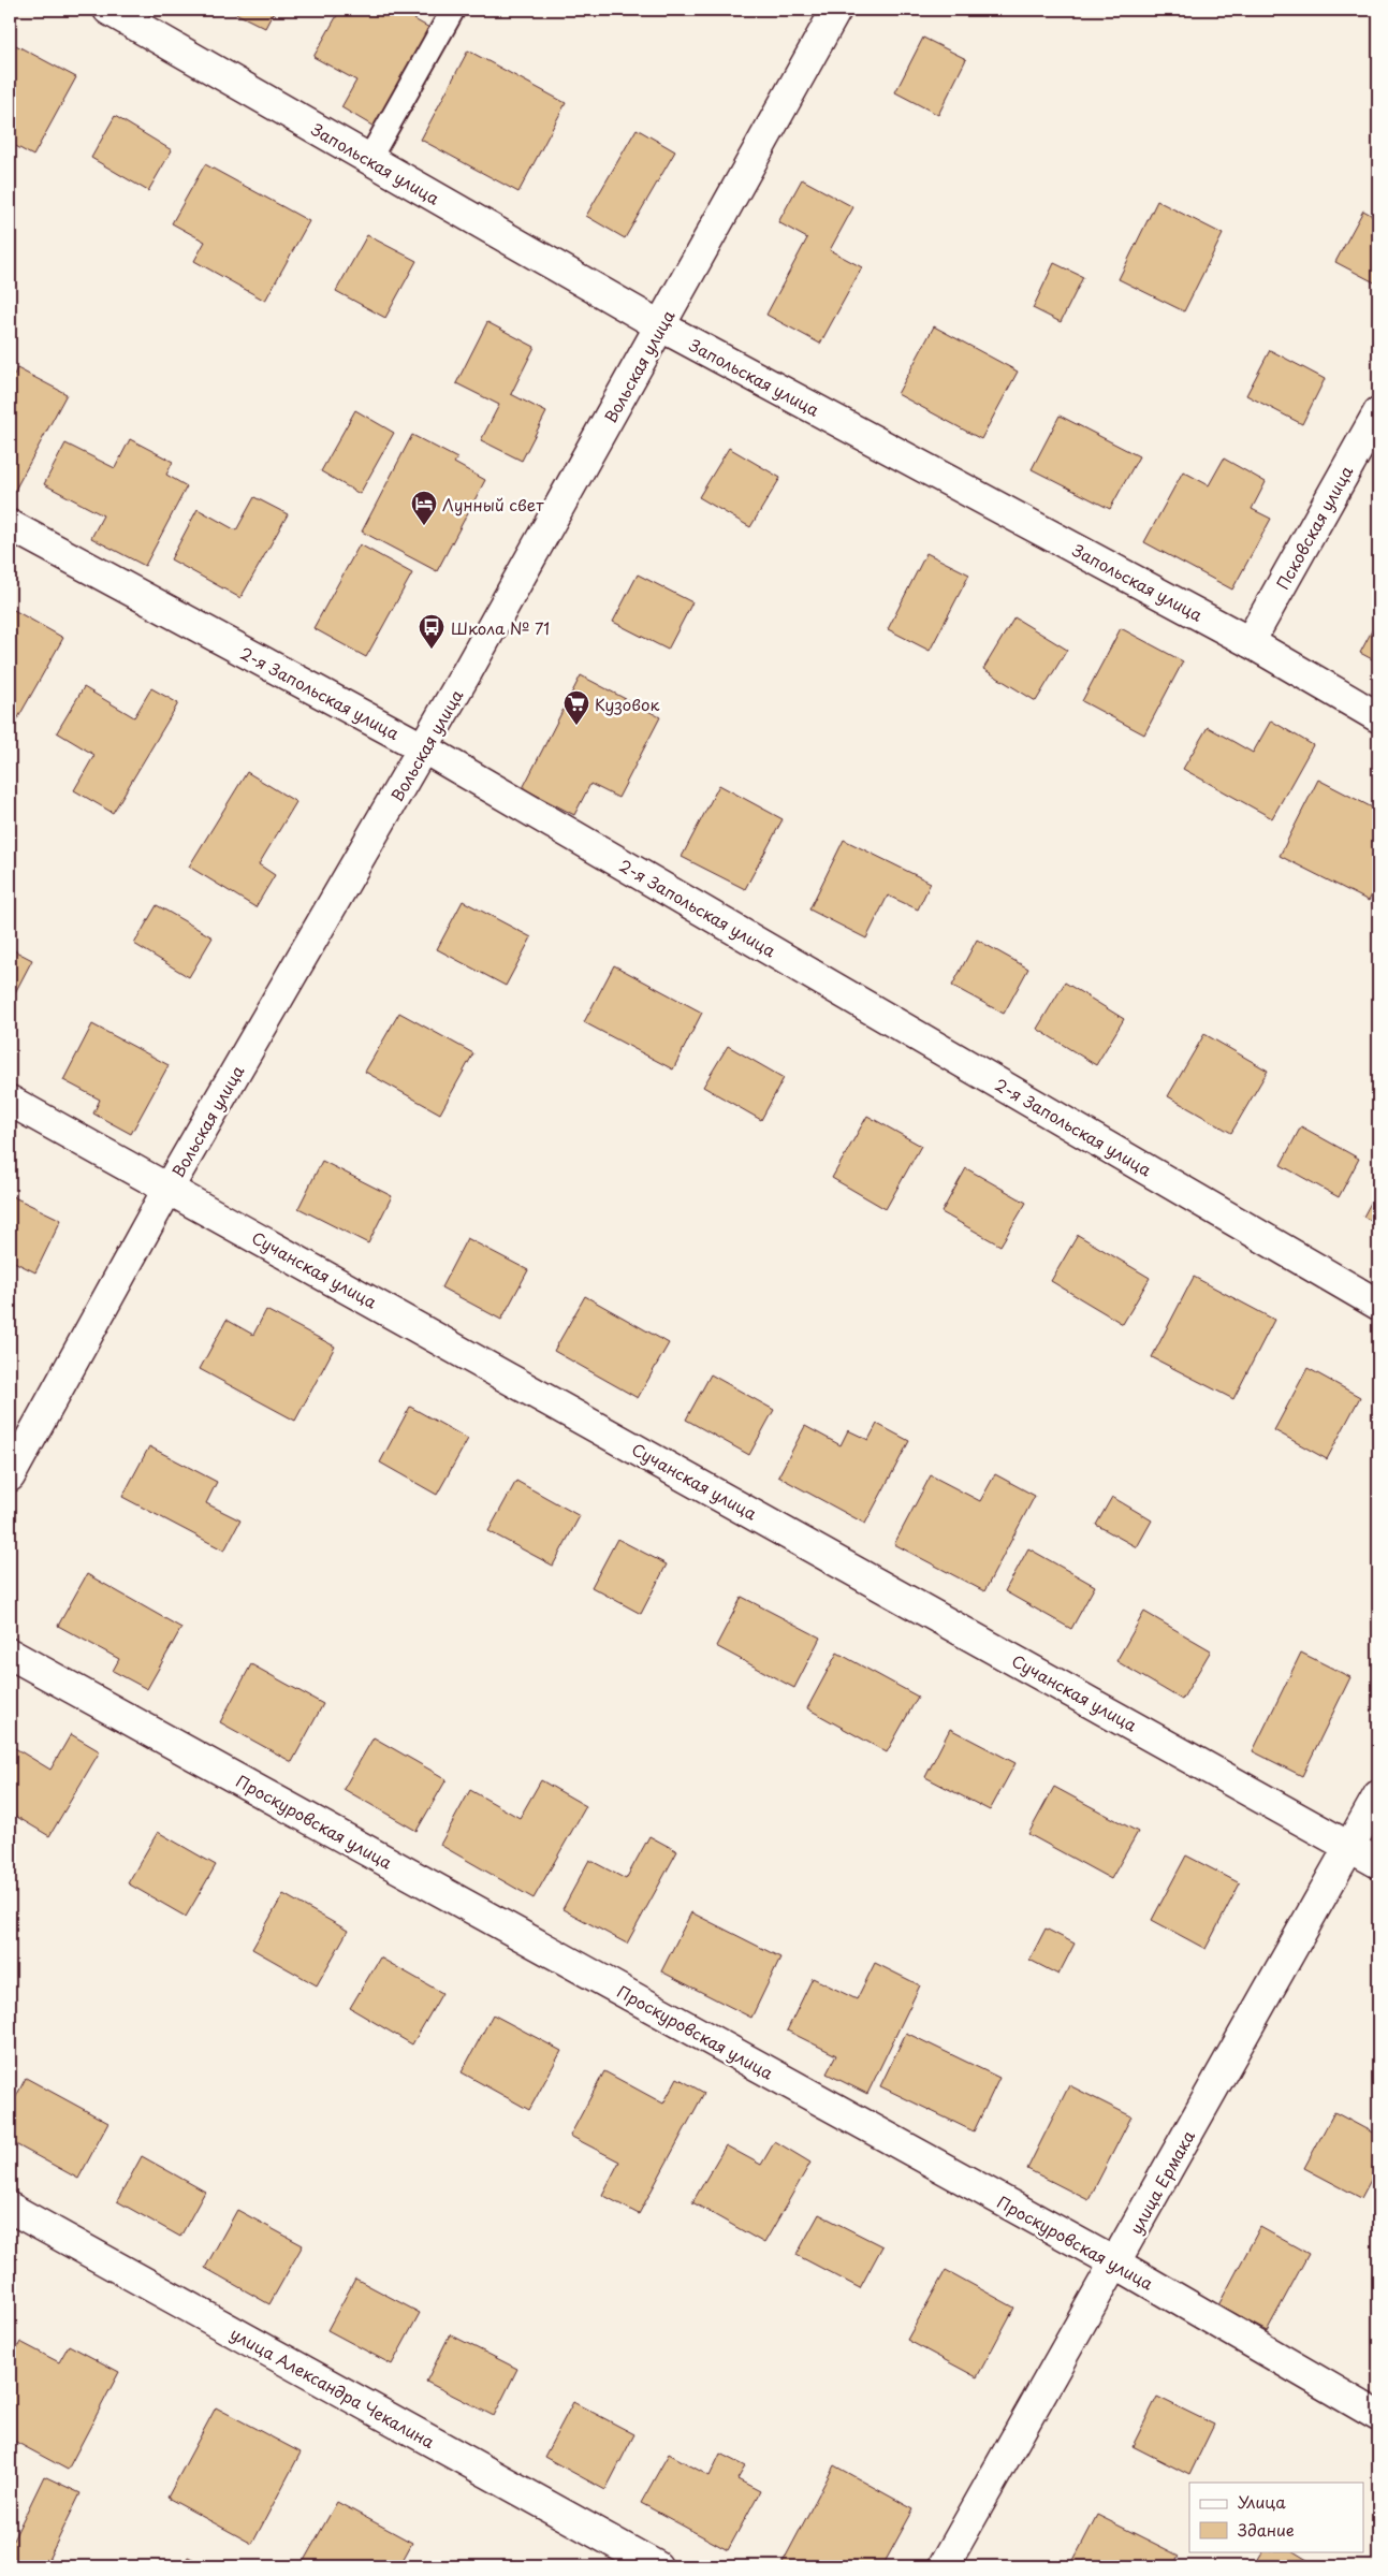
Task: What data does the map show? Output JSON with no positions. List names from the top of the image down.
{
  "streets": {
    "street": [
      "Запольская улица",
      "Вольская улица",
      "Псковская улица",
      "2-я Запольская улица",
      "Сучанская улица",
      "Проскуровская улица",
      "улица Ермака",
      "улица Александра Чекалина"
    ]
  },
  "crossings": [
    ["Запольская улица", "Вольская улица"],
    ["Запольская улица", "Псковская улица"],
    ["Вольская улица", "2-я Запольская улица"],
    ["Вольская улица", "Сучанская улица"],
    ["Сучанская улица", "улица Ермака"],
    ["Проскуровская улица", "улица Ермака"]
  ],
  "places": {
    "hotel": ["Лунный свет"],
    "bus stop": ["Школа № 71"],
    "supermarket": ["Кузовок"]
  },
  "legend": ["Улица", "Здание"]
}
